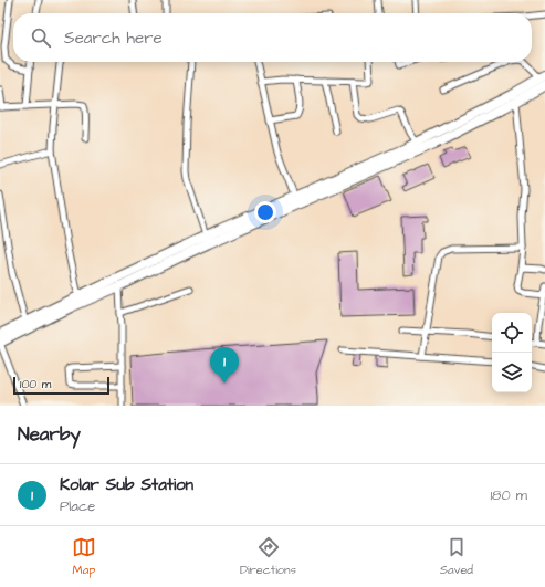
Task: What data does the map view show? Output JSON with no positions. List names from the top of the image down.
{
  "scale_bar": "100 m",
  "page": {
    "search": "Search here",
    "pins": "1",
    "scale": "100 m",
    "heading": "Nearby",
    "list": [
      {
        "mark": "1",
        "name": "Kolar Sub Station",
        "note": "Place",
        "value": "180 m"
      }
    ],
    "nav": ["Map", "Directions", "Saved"]
  }
}
